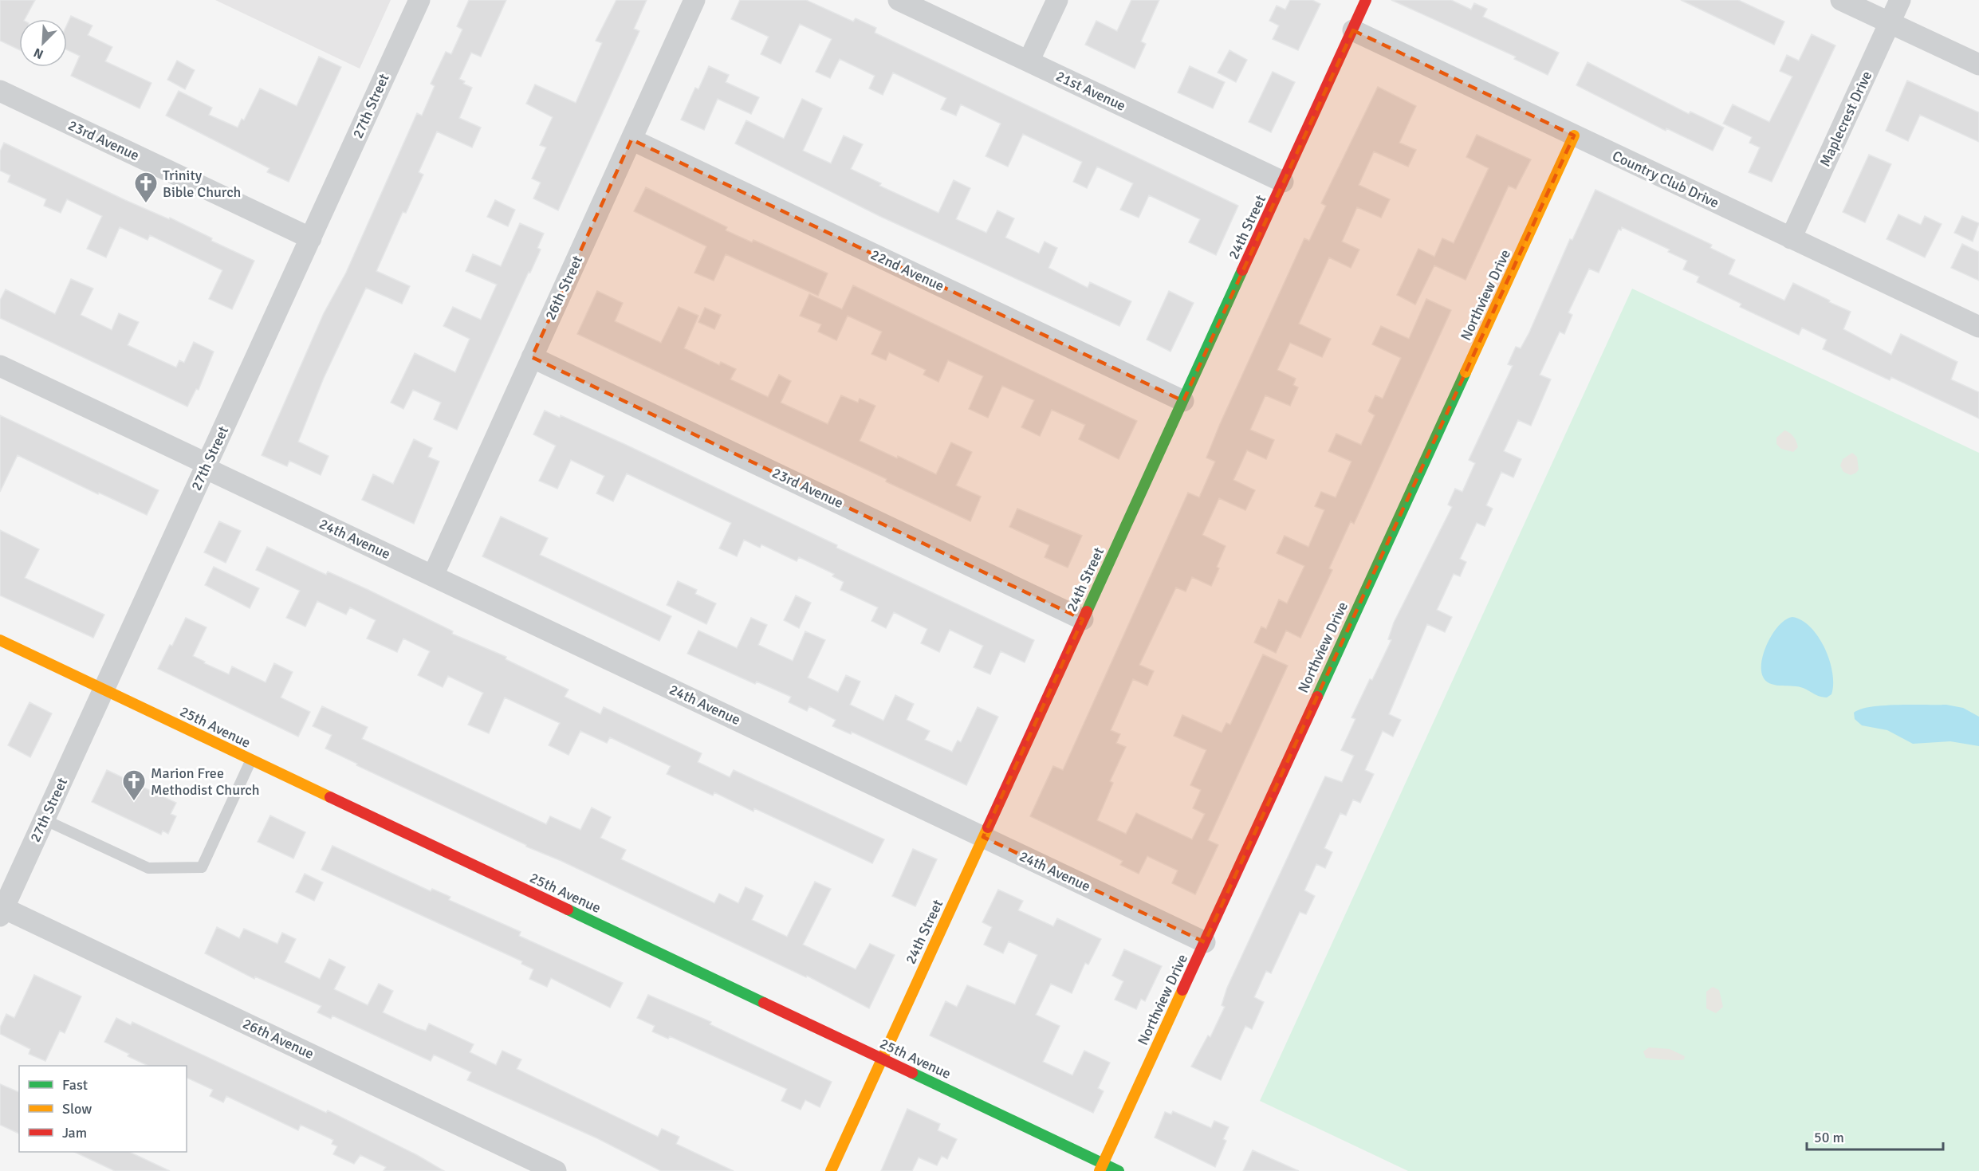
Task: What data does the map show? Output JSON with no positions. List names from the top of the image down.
{
  "streets": {
    "street": [
      "21st Avenue",
      "27th Street",
      "Maplecrest Drive",
      "23rd Avenue",
      "Country Club Drive",
      "24th Street",
      "22nd Avenue",
      "26th Street",
      "Northview Drive",
      "24th Avenue",
      "25th Avenue",
      "26th Avenue"
    ]
  },
  "crossings": [
    ["21st Avenue", "24th Street"],
    ["27th Street", "23rd Avenue"],
    ["27th Street", "24th Avenue"],
    ["27th Street", "25th Avenue"],
    ["27th Street", "26th Avenue"],
    ["Maplecrest Drive", "Country Club Drive"],
    ["23rd Avenue", "24th Street"],
    ["23rd Avenue", "26th Street"],
    ["Country Club Drive", "24th Street"],
    ["Country Club Drive", "Northview Drive"],
    ["24th Street", "22nd Avenue"],
    ["24th Street", "24th Avenue"],
    ["24th Street", "25th Avenue"],
    ["22nd Avenue", "26th Street"],
    ["26th Street", "24th Avenue"],
    ["Northview Drive", "24th Avenue"],
    ["Northview Drive", "25th Avenue"]
  ],
  "places": {
    "church": ["Trinity Bible Church", "Marion Free Methodist Church"]
  },
  "legend": ["Fast", "Slow", "Jam"],
  "scale_bar": "50 m",
  "north": "bottom left"
}
